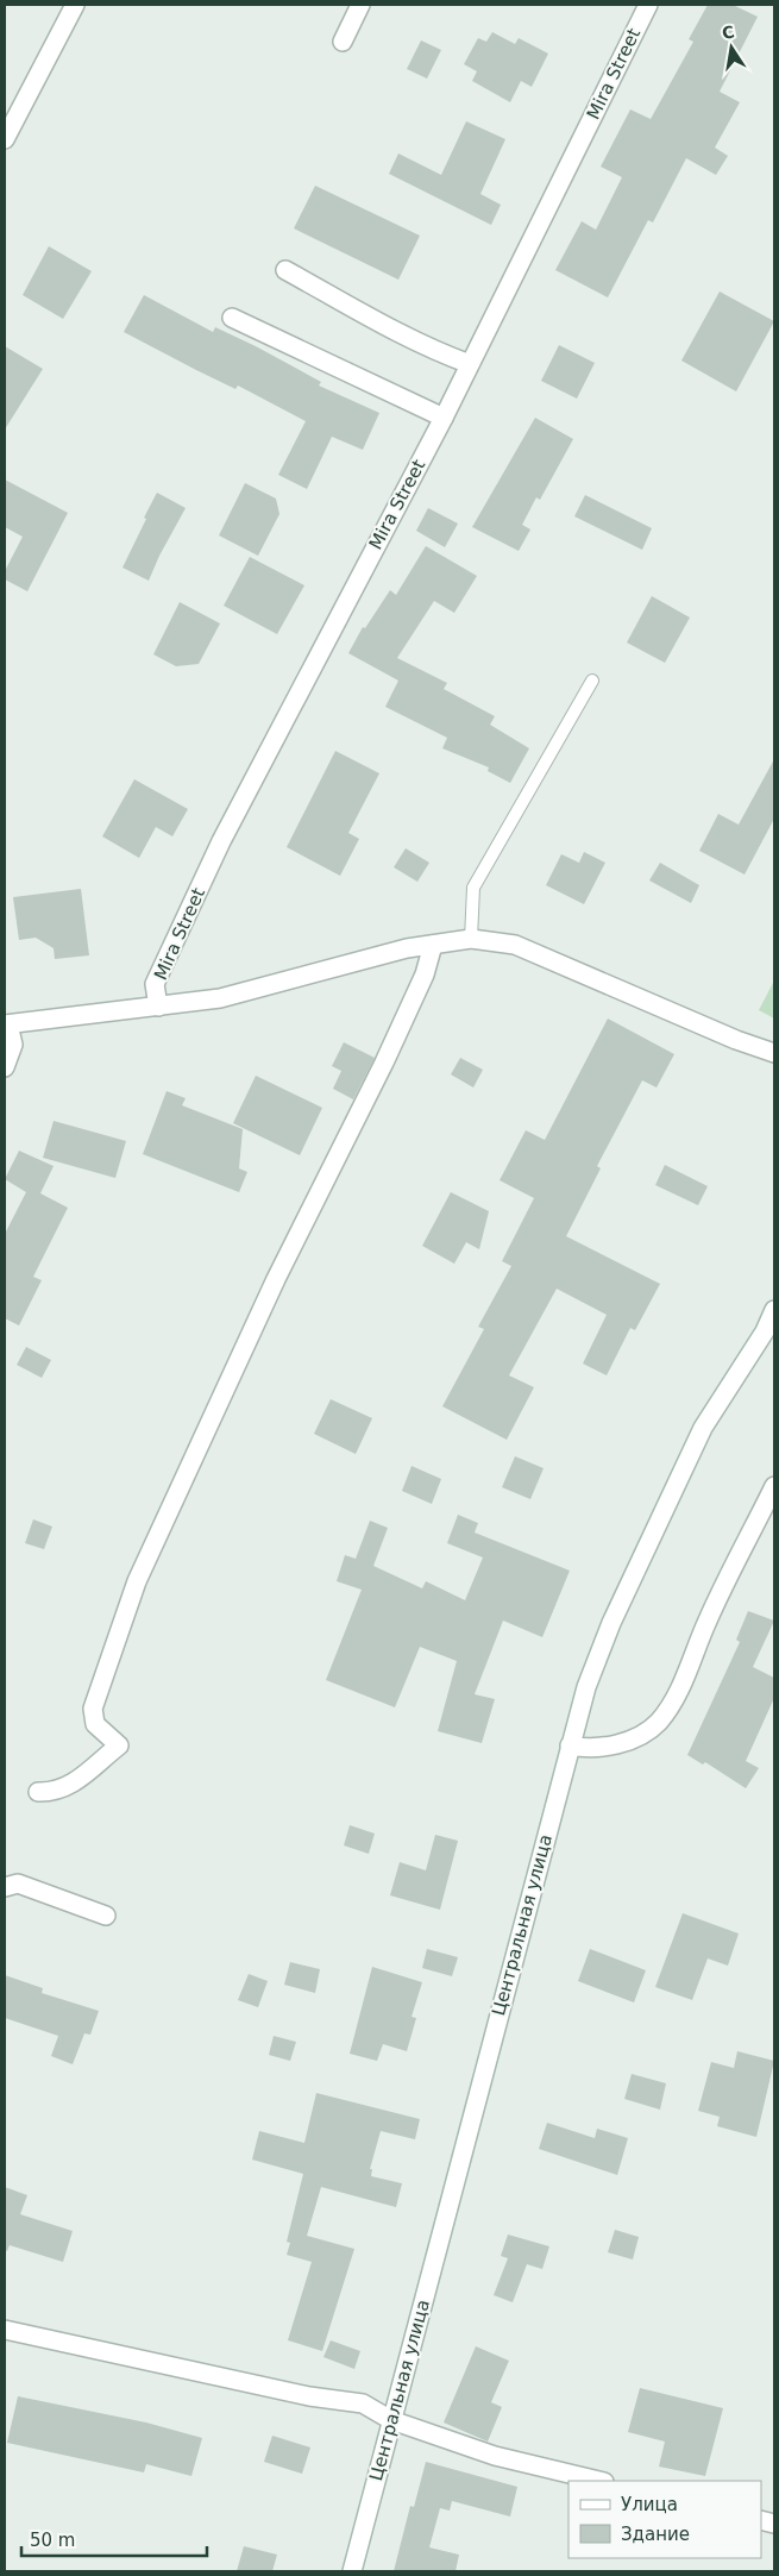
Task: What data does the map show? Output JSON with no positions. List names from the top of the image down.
{
  "streets": {
    "street": ["Mira Street", "Центральная улица"]
  },
  "legend": ["Улица", "Здание"],
  "scale_bar": "50 m",
  "north": "top"
}
